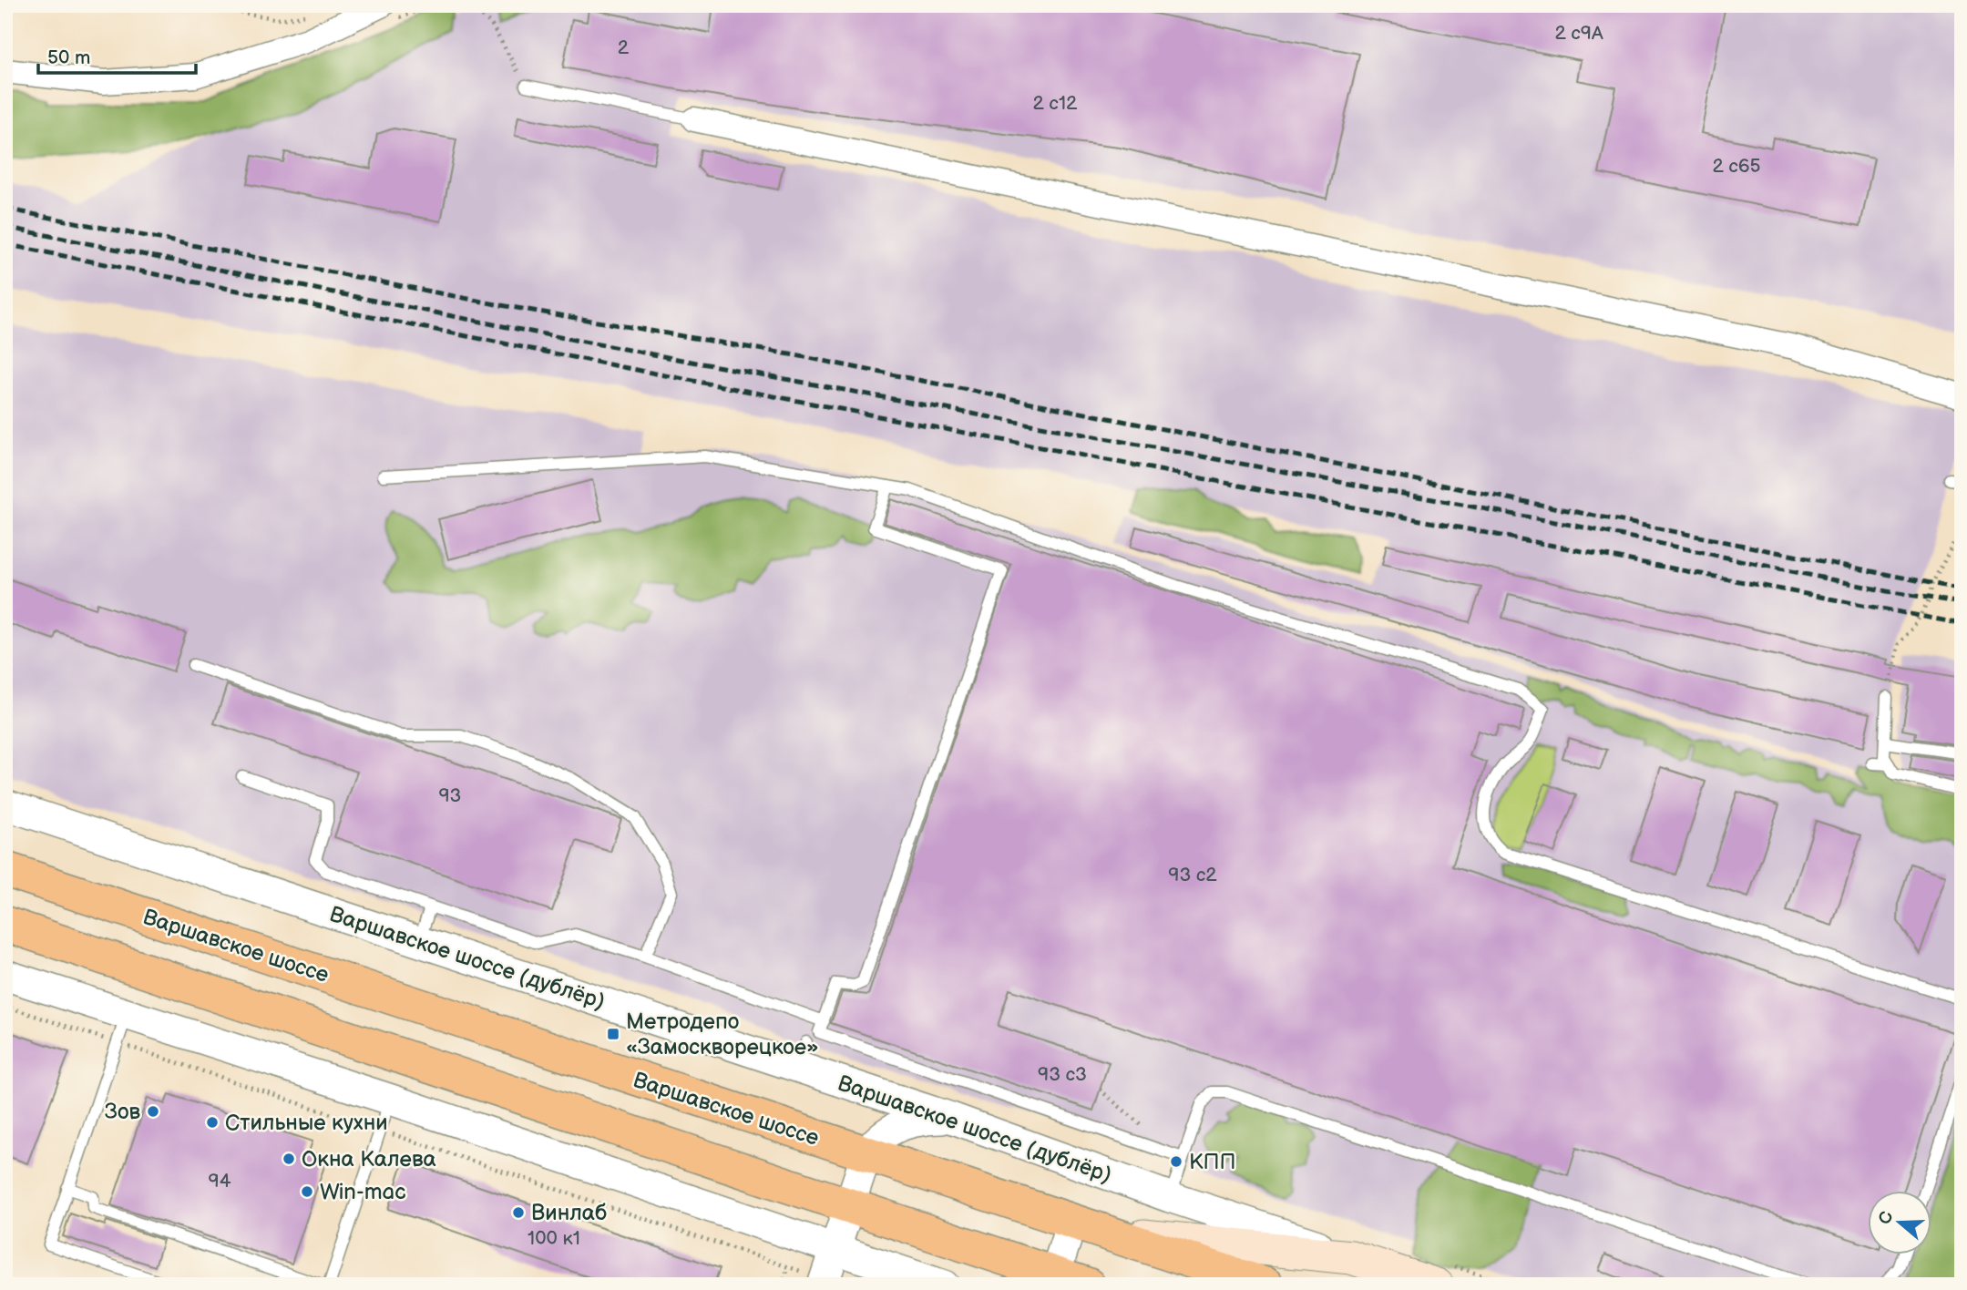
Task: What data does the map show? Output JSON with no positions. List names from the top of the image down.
{
  "streets": {
    "main road": ["Варшавское шоссе", "Варшавское шоссе (дублёр)"]
  },
  "places": {
    "transit": ["Метродепо «Замоскворецкое»"],
    "other": [
      "Зов",
      "Стильные кухни",
      "Окна Калева",
      "КПП",
      "Win-mac",
      "Винлаб"
    ]
  },
  "house_numbers": [
    "2 с9А",
    "2",
    "2 с12",
    "2 с65",
    "93",
    "93 с2",
    "93 с3",
    "94",
    "100 к1"
  ],
  "scale_bar": "50 m",
  "north": "left"
}
